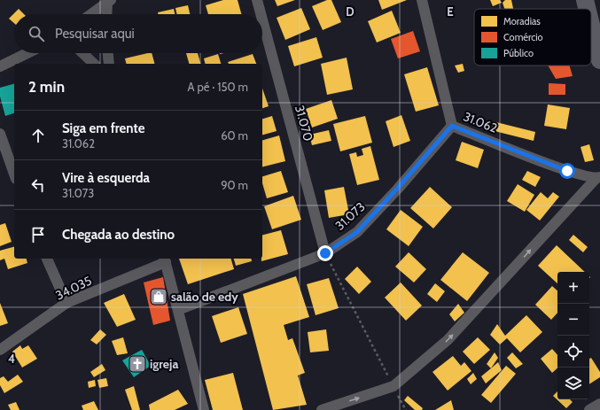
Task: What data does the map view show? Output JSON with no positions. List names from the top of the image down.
{
  "streets": {
    "street": [
      "31.062",
      "31.070",
      "31.073",
      "34.035"
    ]
  },
  "crossings": [
    ["31.062", "31.073"],
    ["31.070", "31.073"]
  ],
  "places": {
    "shop": ["salão de edy"],
    "church": ["igreja"]
  },
  "legend": ["Moradias", "Comércio", "Público"],
  "page": {
    "search": "Pesquisar aqui",
    "heading": ["2 min", "A pé · 150 m"],
    "list": [
      ["Siga em frente", "31.062", "60 m"],
      ["Vire à esquerda", "31.073", "90 m"],
      "Chegada ao destino"
    ],
    "map_buttons": ["+", "−"]
  },
  "grid": {
    "columns": ["D", "E"],
    "rows": ["4"]
  }
}
